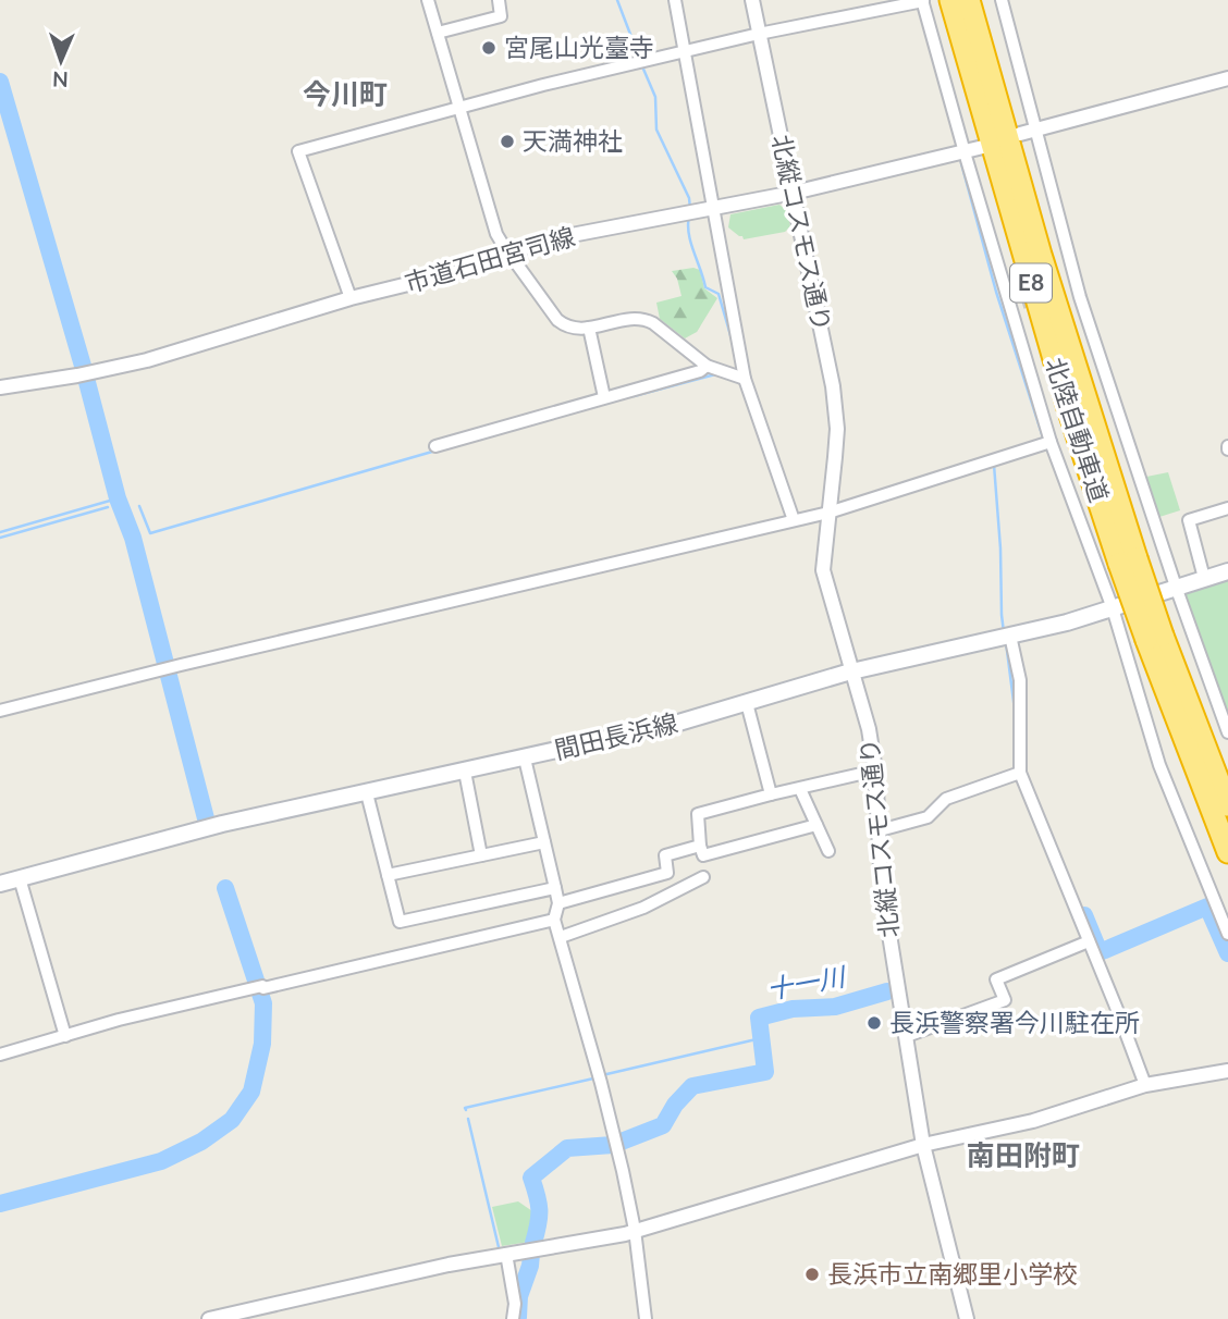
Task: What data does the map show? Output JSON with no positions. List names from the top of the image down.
{
  "streets": {
    "highway": ["E8", "北陸自動車道"],
    "main road": ["間田長浜線"],
    "street": ["北縦コスモス通り", "市道石田宮司線"]
  },
  "crossings": [
    ["北縦コスモス通り", "市道石田宮司線"],
    ["北縦コスモス通り", "間田長浜線"]
  ],
  "districts": ["今川町", "南田附町"],
  "water": ["十一川"],
  "places": [
    "宮尾山光臺寺",
    "天満神社",
    "長浜警察署今川駐在所",
    "長浜市立南郷里小学校"
  ],
  "north": "bottom"
}
